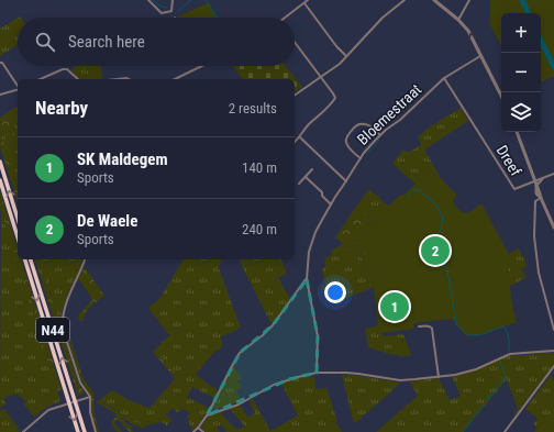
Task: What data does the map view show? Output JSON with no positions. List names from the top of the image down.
{
  "streets": {
    "highway": ["N44"],
    "street": ["Bloemestraat", "Dreef"]
  },
  "crossings": [
    ["Bloemestraat", "Dreef"]
  ],
  "page": {
    "map_buttons": ["+", "−"],
    "search": "Search here",
    "heading": ["Nearby", "2 results"],
    "list": [
      {
        "mark": "1",
        "name": "SK Maldegem",
        "note": "Sports",
        "value": "140 m"
      },
      {
        "mark": "2",
        "name": "De Waele",
        "note": "Sports",
        "value": "240 m"
      }
    ],
    "pins": ["2", "1"]
  }
}
